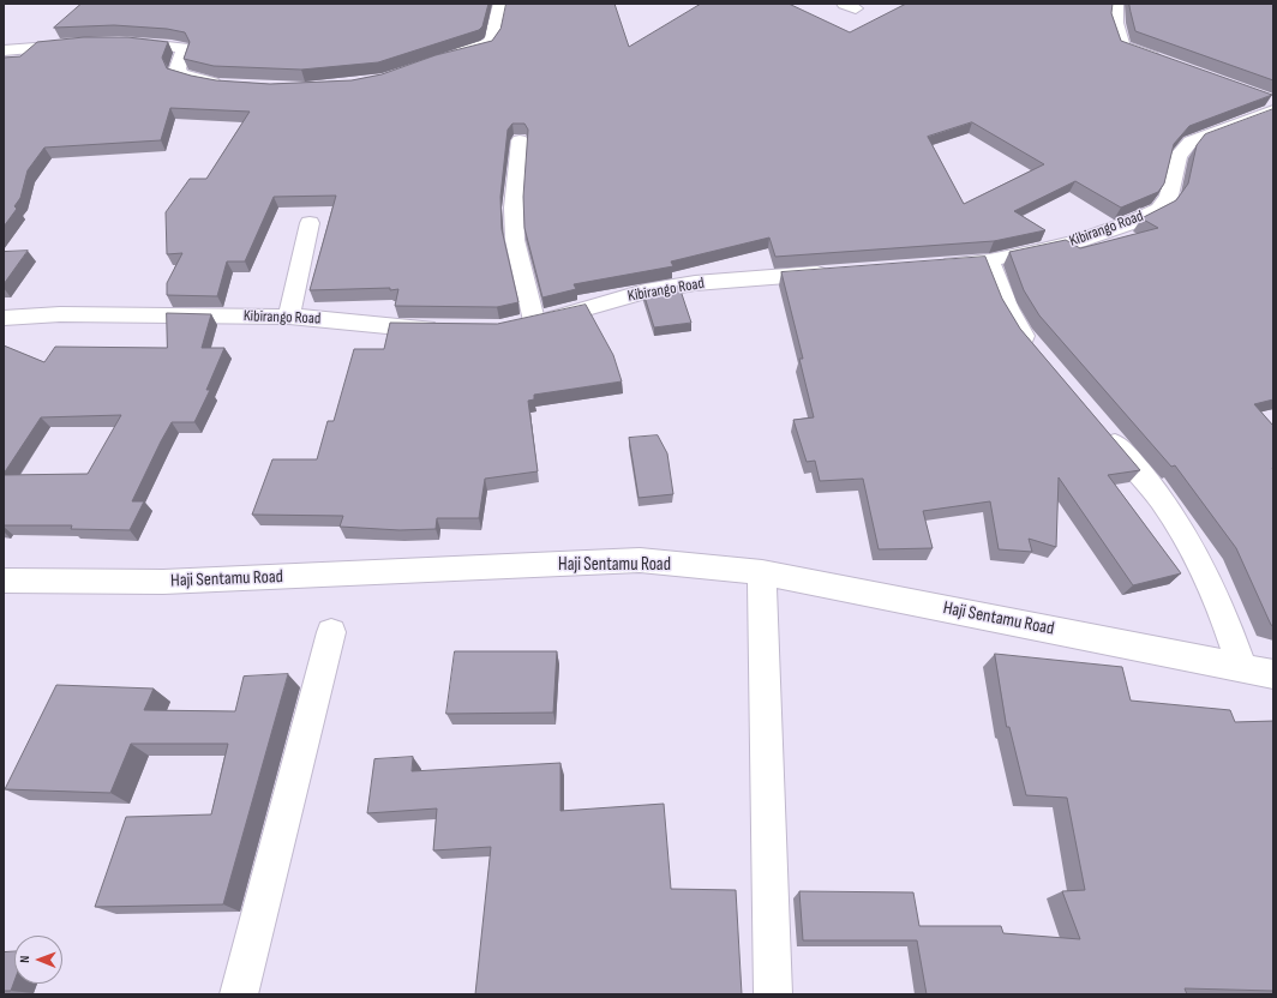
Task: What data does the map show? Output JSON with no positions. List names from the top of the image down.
{
  "streets": {
    "street": ["Kibirango Road", "Haji Sentamu Road"]
  },
  "north": "left"
}
